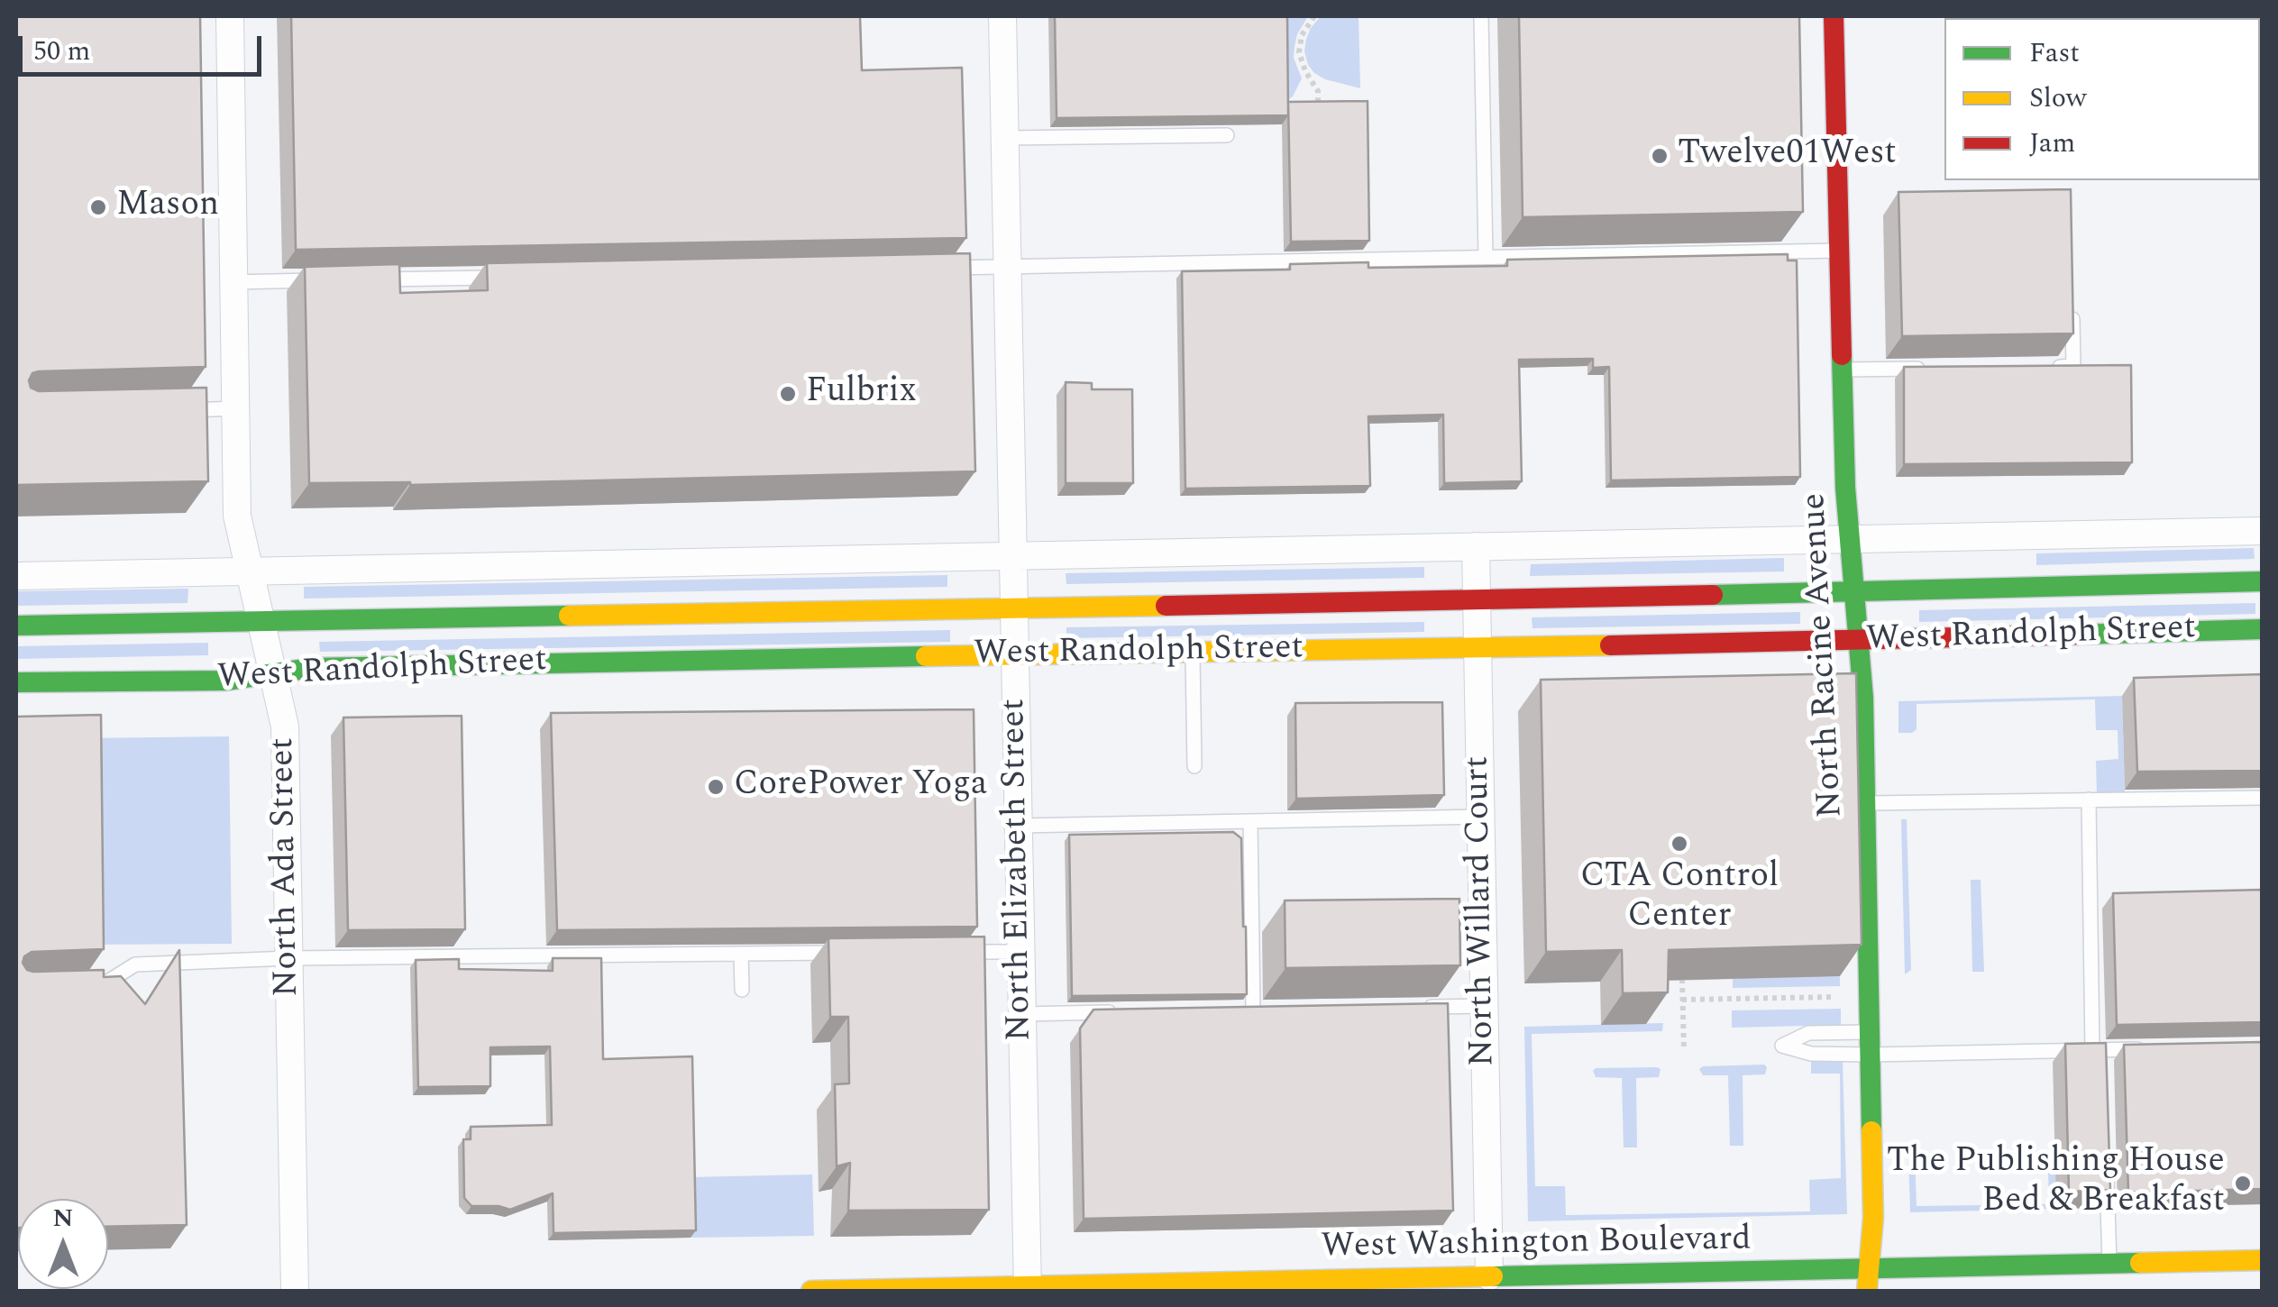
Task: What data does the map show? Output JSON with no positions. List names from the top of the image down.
{
  "streets": {
    "street": [
      "West Randolph Street",
      "North Racine Avenue",
      "North Ada Street",
      "North Elizabeth Street",
      "North Willard Court",
      "West Washington Boulevard"
    ]
  },
  "crossings": [
    ["West Randolph Street", "North Racine Avenue"],
    ["West Randolph Street", "North Ada Street"],
    ["West Randolph Street", "North Elizabeth Street"],
    ["West Randolph Street", "North Willard Court"],
    ["North Racine Avenue", "West Washington Boulevard"],
    ["North Elizabeth Street", "West Washington Boulevard"],
    ["North Willard Court", "West Washington Boulevard"]
  ],
  "places": [
    "Twelve01West",
    "Mason",
    "Fulbrix",
    "CorePower Yoga",
    "CTA Control Center",
    "The Publishing House Bed & Breakfast"
  ],
  "legend": ["Fast", "Slow", "Jam"],
  "scale_bar": "50 m",
  "north": "top"
}
